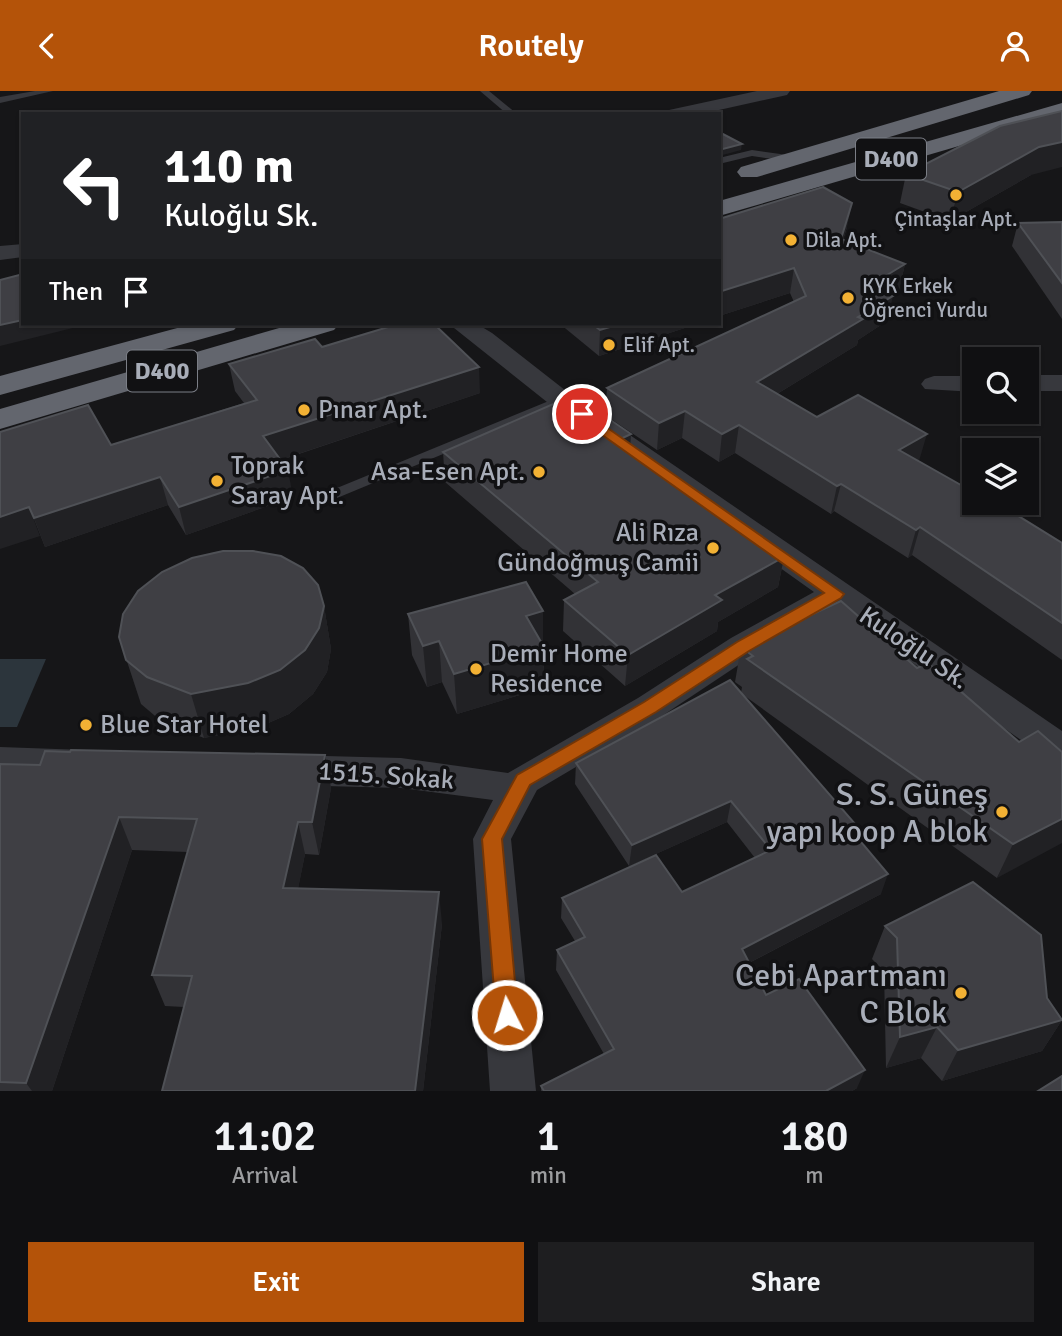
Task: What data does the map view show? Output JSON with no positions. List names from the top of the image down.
{
  "streets": {
    "highway": ["D400"],
    "street": ["Kuloğlu Sk.", "1515. Sokak"]
  },
  "places": [
    "Çintaşlar Apt.",
    "Dila Apt.",
    "KYK Erkek Öğrenci Yurdu",
    "Elif Apt.",
    "Pınar Apt.",
    "Asa-Esen Apt.",
    "Toprak Saray Apt.",
    "Ali Rıza Gündoğmuş Camii",
    "Demir Home Residence",
    "Blue Star Hotel",
    "S. S. Güneş yapı koop A blok",
    "Cebi Apartmanı C Blok"
  ],
  "page": {
    "header": "Routely",
    "turn": ["110 m", "Kuloğlu Sk."],
    "then": "Then",
    "eta": [
      "11:02",
      "Arrival",
      "1",
      "min",
      "180",
      "m"
    ],
    "buttons": ["Exit", "Share"]
  }
}
